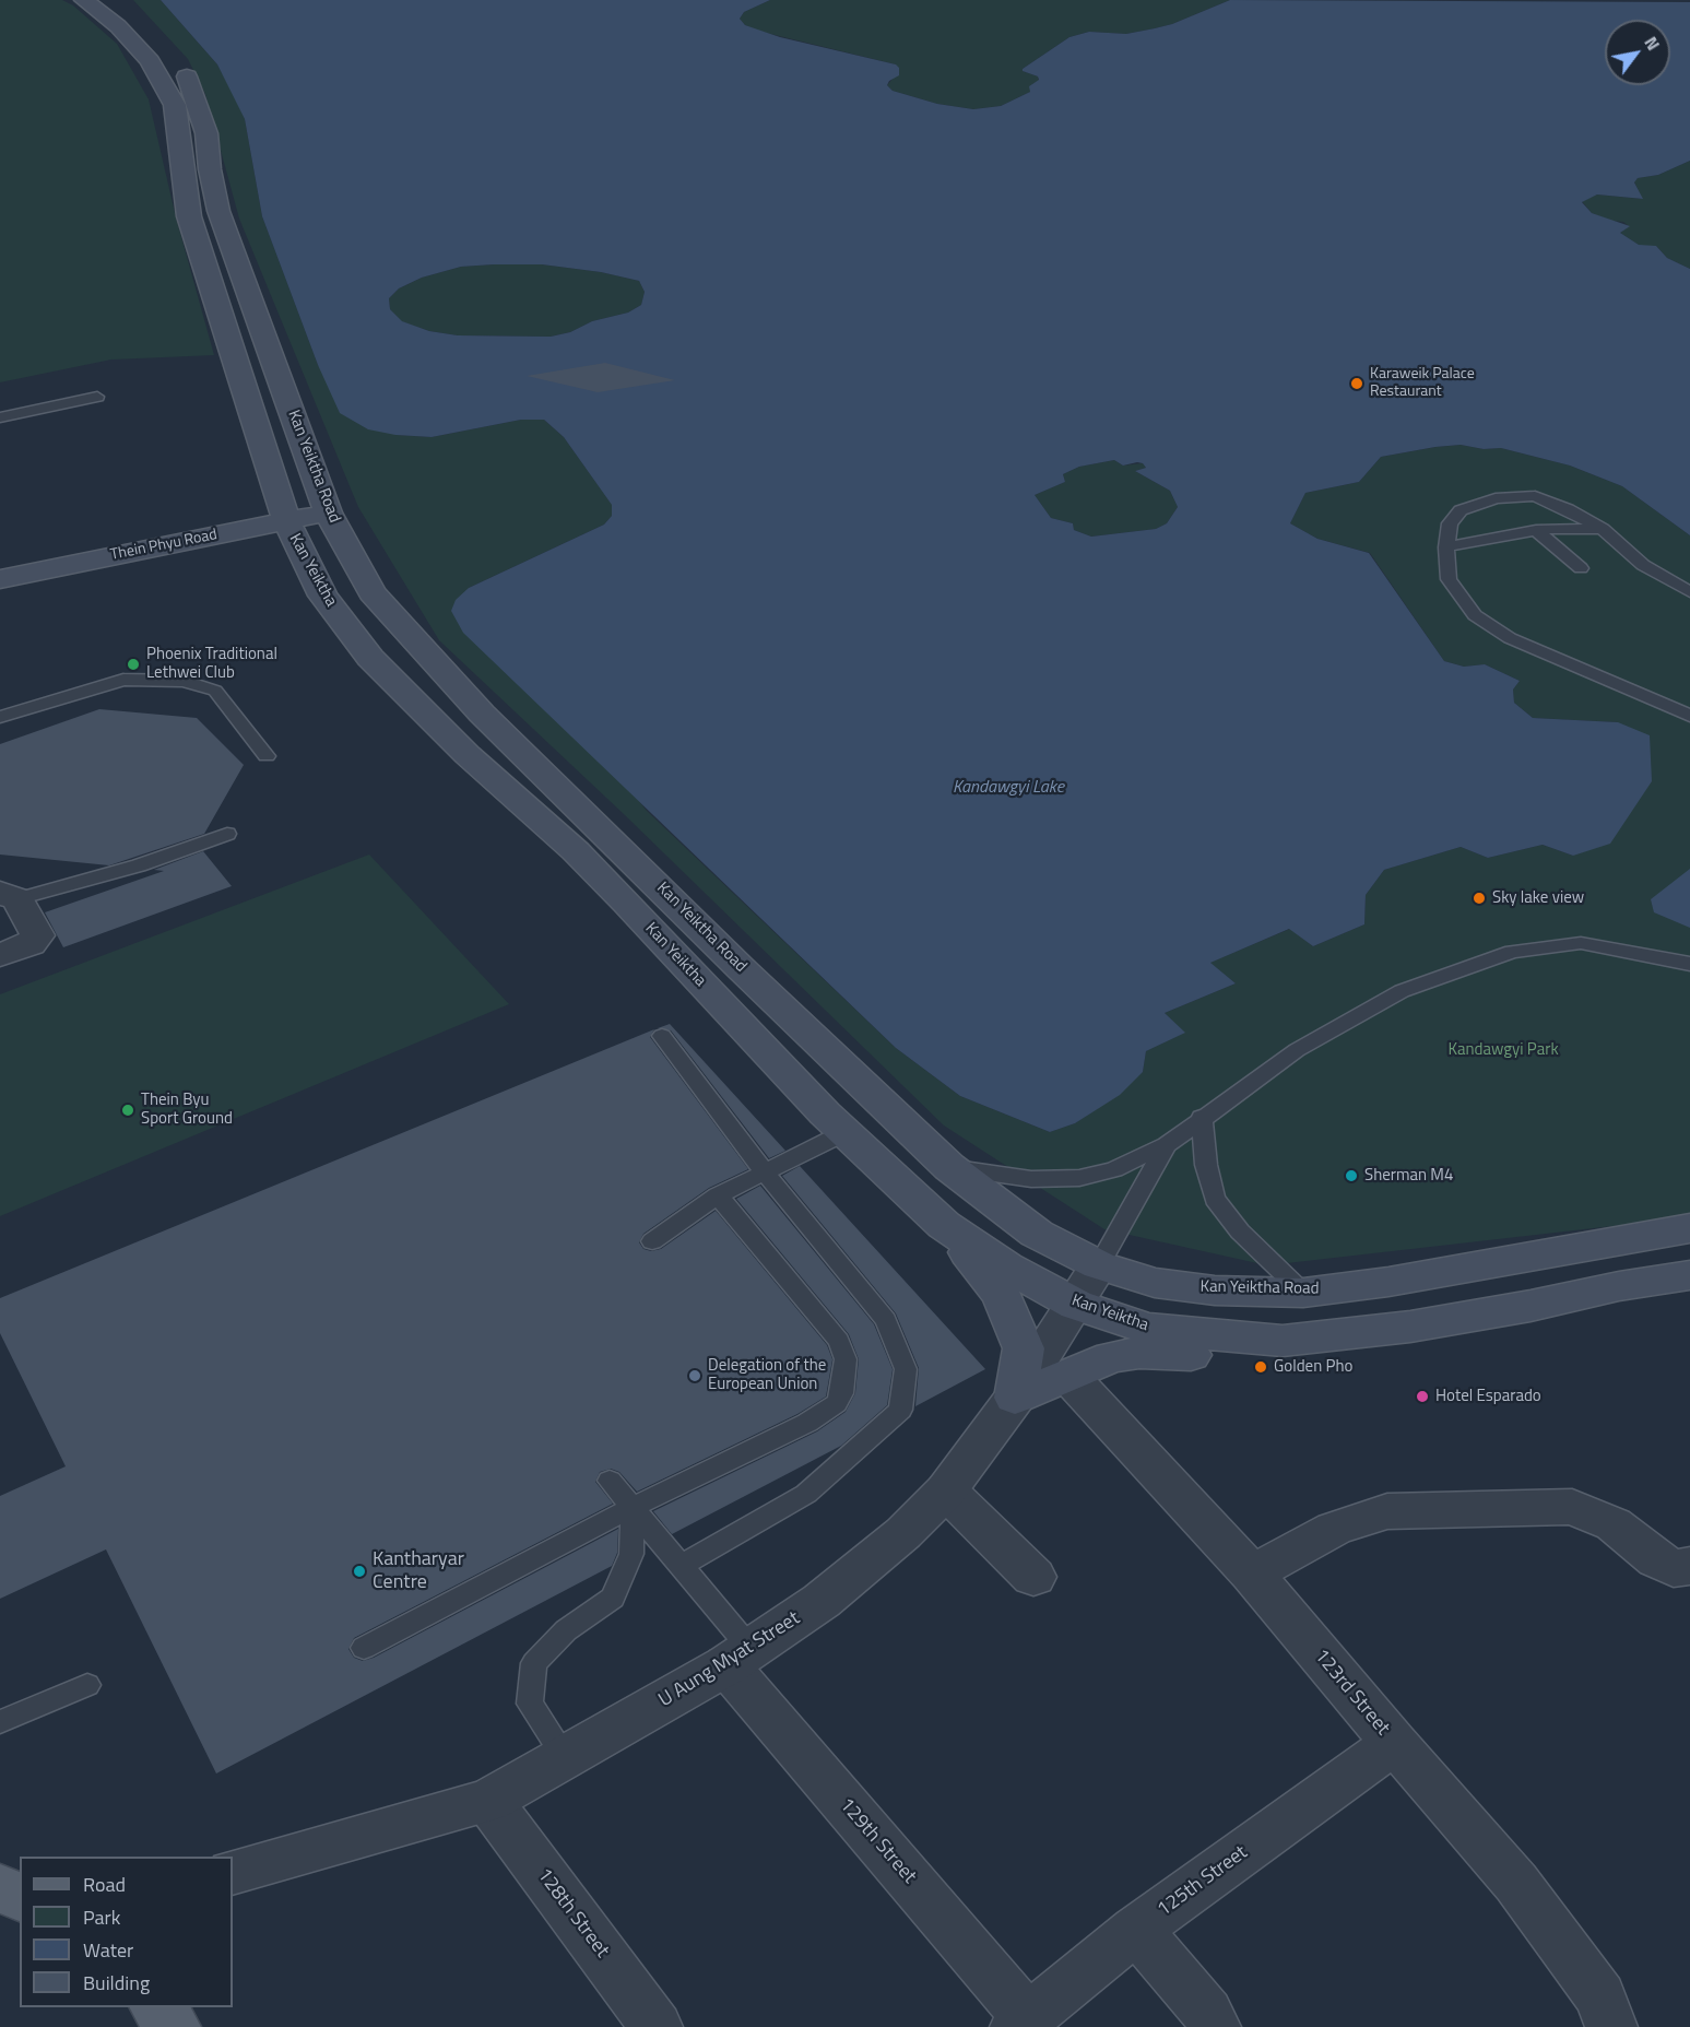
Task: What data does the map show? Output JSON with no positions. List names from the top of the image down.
{
  "streets": {
    "main road": ["Kan Yeiktha Road", "Thein Phyu Road", "Kan Yeiktha"],
    "street": [
      "U Aung Myat Street",
      "123rd Street",
      "129th Street",
      "125th Street",
      "128th Street"
    ]
  },
  "crossings": [
    ["Kan Yeiktha Road", "Thein Phyu Road"],
    ["Kan Yeiktha Road", "U Aung Myat Street"],
    ["Thein Phyu Road", "Kan Yeiktha"],
    ["Kan Yeiktha", "U Aung Myat Street"],
    ["U Aung Myat Street", "129th Street"],
    ["U Aung Myat Street", "128th Street"],
    ["123rd Street", "125th Street"],
    ["129th Street", "125th Street"]
  ],
  "water": ["Kandawgyi Lake"],
  "parks": ["Kandawgyi Park"],
  "places": [
    "Karaweik Palace Restaurant",
    "Phoenix Traditional Lethwei Club",
    "Sky lake view",
    "Thein Byu Sport Ground",
    "Sherman M4",
    "Golden Pho",
    "Delegation of the European Union",
    "Hotel Esparado",
    "Kantharyar Centre"
  ],
  "legend": [
    "Road",
    "Park",
    "Water",
    "Building"
  ],
  "north": "top right"
}
